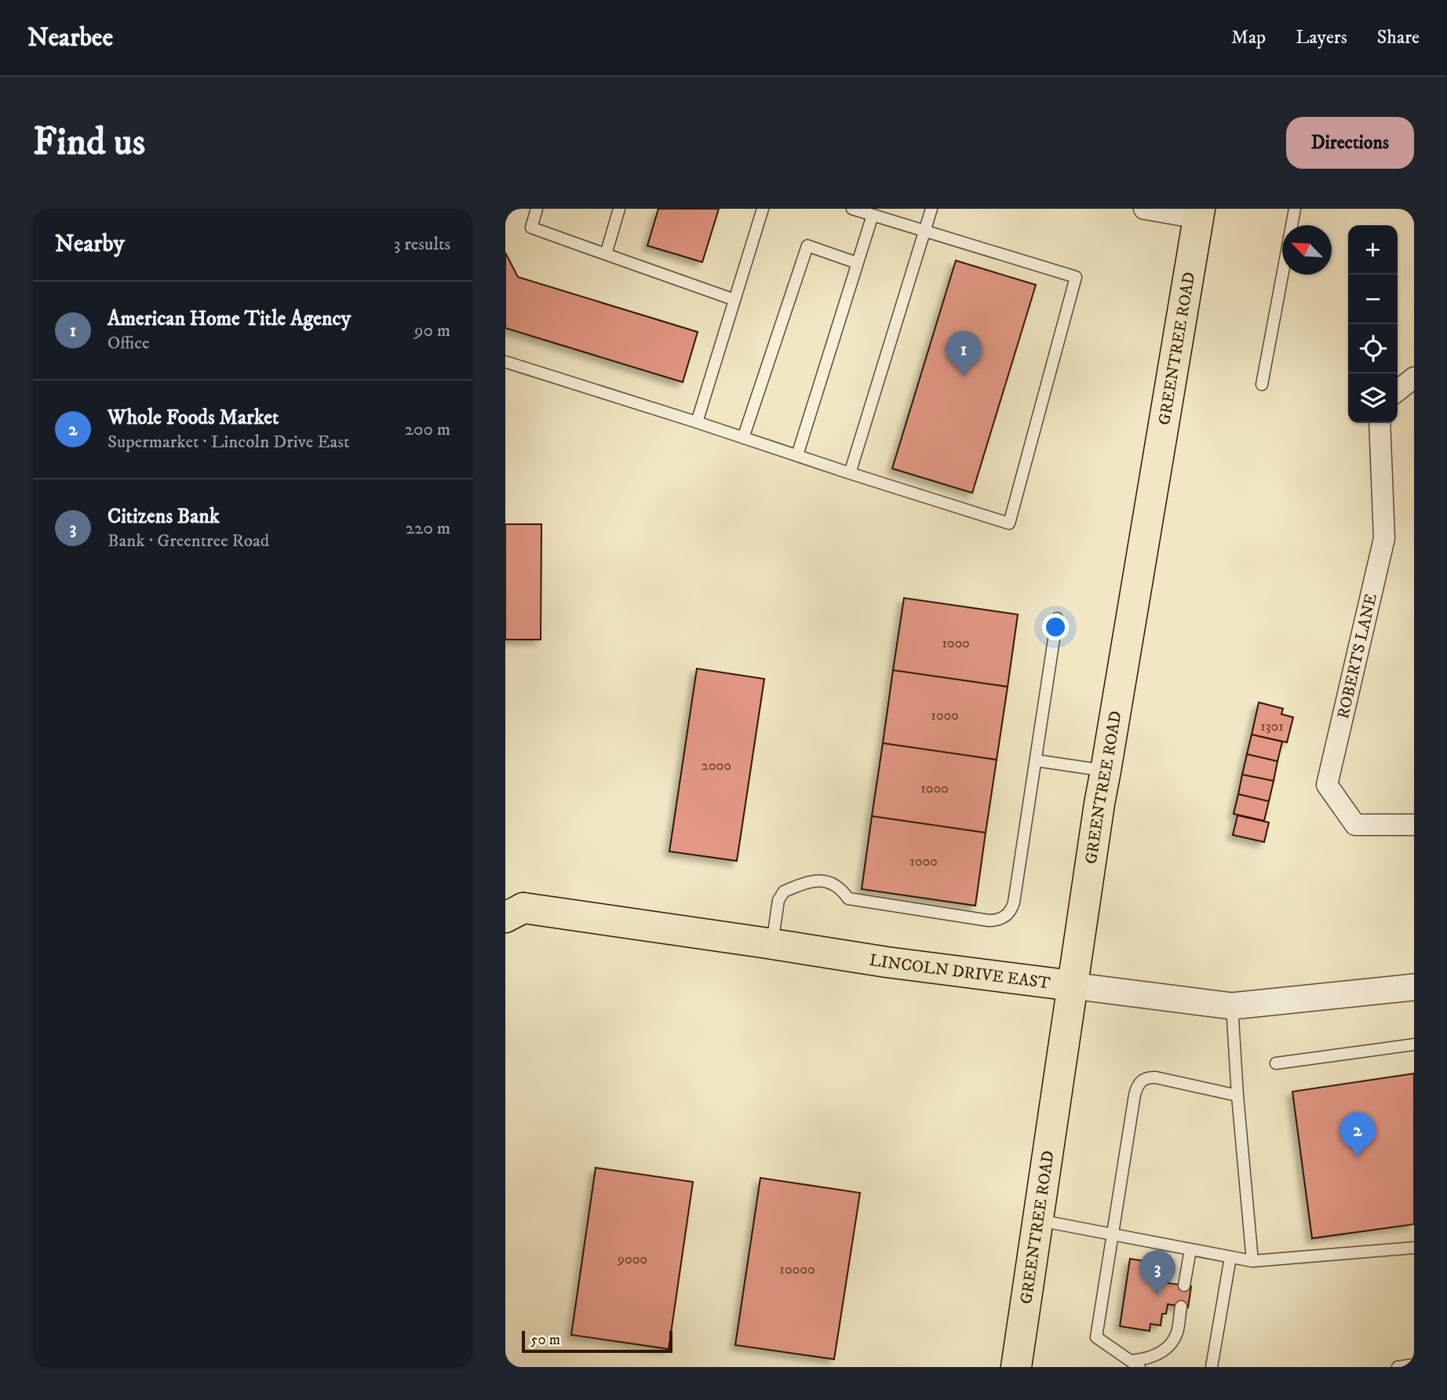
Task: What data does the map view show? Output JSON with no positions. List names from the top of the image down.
{
  "streets": {
    "main road": ["GREENTREE ROAD", "LINCOLN DRIVE EAST"],
    "street": ["ROBERTS LANE"]
  },
  "crossings": [
    ["GREENTREE ROAD", "LINCOLN DRIVE EAST"]
  ],
  "house_numbers": [
    "1000",
    "1000",
    "1301",
    "2000",
    "1000",
    "1000",
    "9000",
    "10000"
  ],
  "scale_bar": "50 m",
  "north": "top left",
  "page": {
    "header": "Nearbee",
    "nav": ["Map", "Layers", "Share"],
    "buttons": "Directions",
    "title": "Find us",
    "heading": ["Nearby", "3 results"],
    "map_buttons": ["+", "−"],
    "list": [
      {
        "mark": "1",
        "name": "American Home Title Agency",
        "note": "Office",
        "value": "90 m"
      },
      {
        "mark": "2",
        "name": "Whole Foods Market",
        "note": "Supermarket · Lincoln Drive East",
        "value": "200 m"
      },
      {
        "mark": "3",
        "name": "Citizens Bank",
        "note": "Bank · Greentree Road",
        "value": "220 m"
      }
    ],
    "pins": ["1", "2", "3"],
    "scale": "50 m"
  }
}
